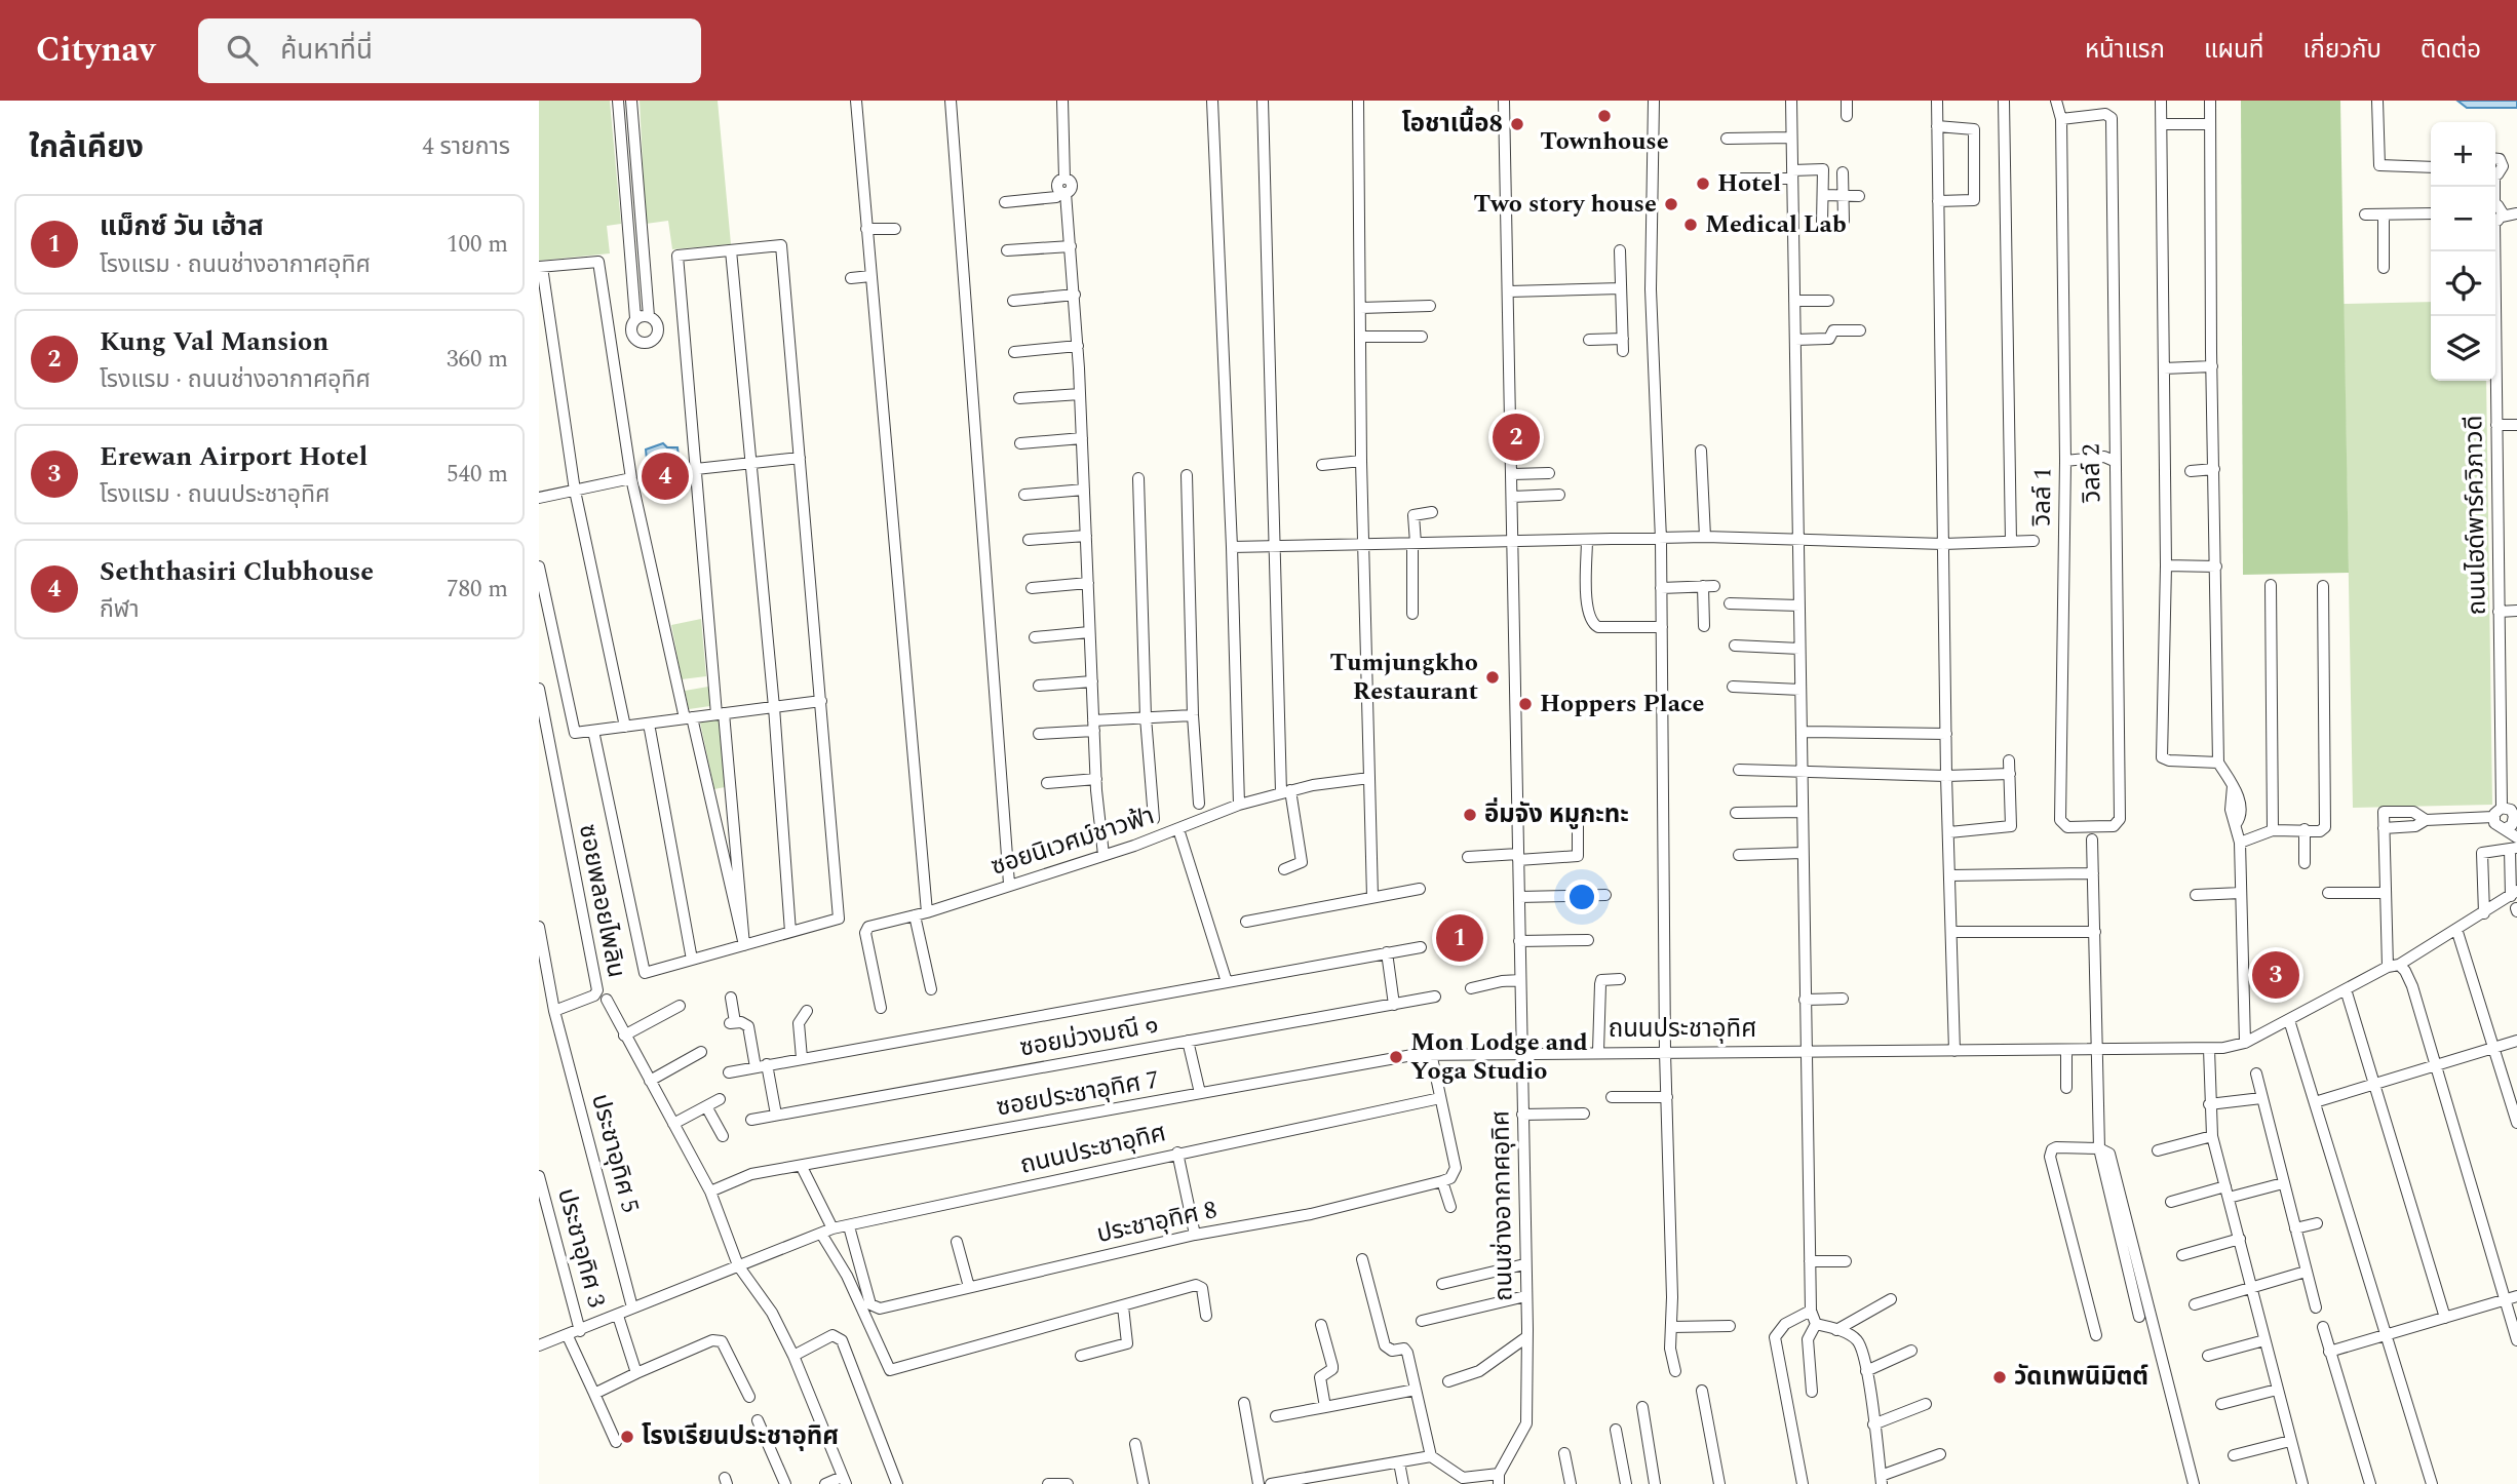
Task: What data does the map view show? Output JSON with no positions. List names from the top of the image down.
{
  "streets": {
    "street": [
      "วิลล์ 2",
      "วิลล์ 1",
      "ถนนไฮด์พาร์ควิภาวดี",
      "ซอยนิเวศม์ชาวฟ้า",
      "ซอยพลอยไพลิน",
      "ถนนประชาอุทิศ",
      "ซอยม่วงมณี ๑",
      "ซอยประชาอุทิศ 7",
      "ประชาอุทิศ 5",
      "ถนนช่างอากาศอุทิศ",
      "ประชาอุทิศ 8",
      "ประชาอุทิศ 3"
    ]
  },
  "crossings": [
    ["วิลล์ 2", "วิลล์ 1"],
    ["ซอยพลอยไพลิน", "ประชาอุทิศ 5"],
    ["ถนนประชาอุทิศ", "ซอยประชาอุทิศ 7"],
    ["ถนนประชาอุทิศ", "ประชาอุทิศ 5"],
    ["ถนนประชาอุทิศ", "ถนนช่างอากาศอุทิศ"],
    ["ถนนประชาอุทิศ", "ประชาอุทิศ 8"],
    ["ถนนประชาอุทิศ", "ประชาอุทิศ 3"]
  ],
  "places": [
    "Townhouse",
    "โอชาเนื้อ8",
    "Hotel",
    "Two story house",
    "Medical Lab",
    "Tumjungkho Restaurant",
    "Hoppers Place",
    "อิ่มจัง หมูกะทะ",
    "Mon Lodge and Yoga Studio",
    "วัดเทพนิมิตต์",
    "โรงเรียนประชาอุทิศ"
  ],
  "page": {
    "header": "Citynav",
    "search": "ค้นหาที่นี่",
    "nav": [
      "หน้าแรก",
      "แผนที่",
      "เกี่ยวกับ",
      "ติดต่อ"
    ],
    "heading": ["ใกล้เคียง", "4 รายการ"],
    "map_buttons": ["+", "−"],
    "list": [
      {
        "mark": "1",
        "name": "แม็กซ์ วัน เฮ้าส",
        "note": "โรงแรม · ถนนช่างอากาศอุทิศ",
        "value": "100 m"
      },
      {
        "mark": "2",
        "name": "Kung Val Mansion",
        "note": "โรงแรม · ถนนช่างอากาศอุทิศ",
        "value": "360 m"
      },
      {
        "mark": "3",
        "name": "Erewan Airport Hotel",
        "note": "โรงแรม · ถนนประชาอุทิศ",
        "value": "540 m"
      },
      {
        "mark": "4",
        "name": "Seththasiri Clubhouse",
        "note": "กีฬา",
        "value": "780 m"
      }
    ],
    "pins": [
      "2",
      "4",
      "1",
      "3"
    ]
  }
}
